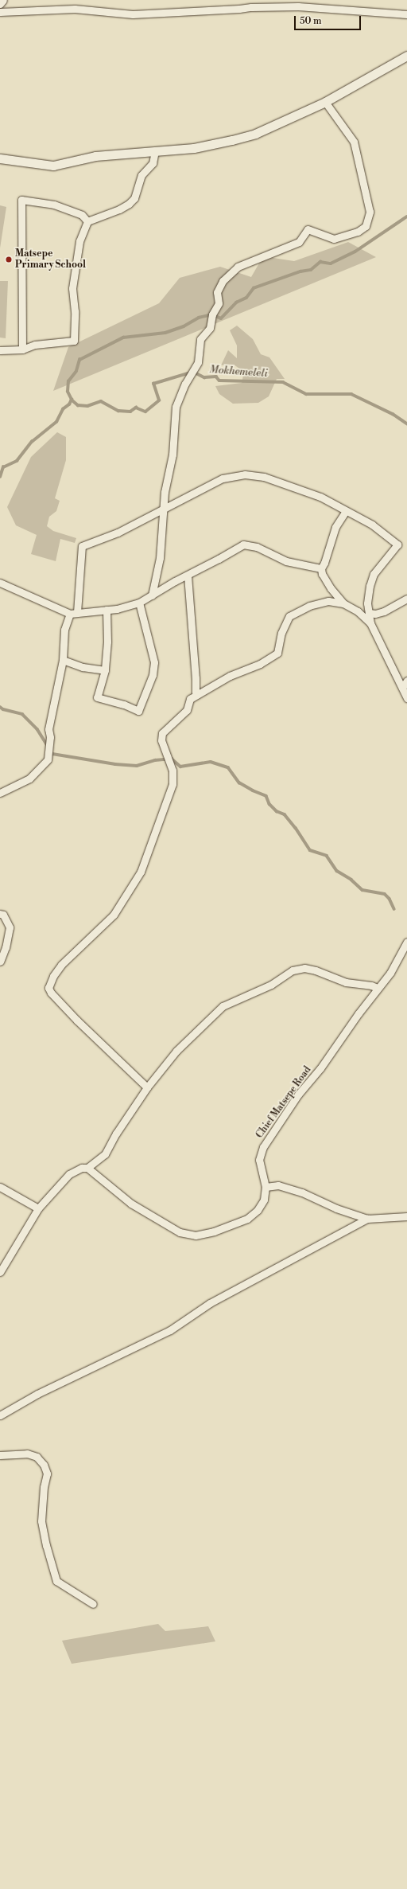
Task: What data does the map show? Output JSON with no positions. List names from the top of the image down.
{
  "streets": {
    "street": ["Chief Matsepe Road"]
  },
  "water": ["Mokhemeleli"],
  "places": ["Matsepe Primary School"],
  "scale_bar": "50 m"
}
